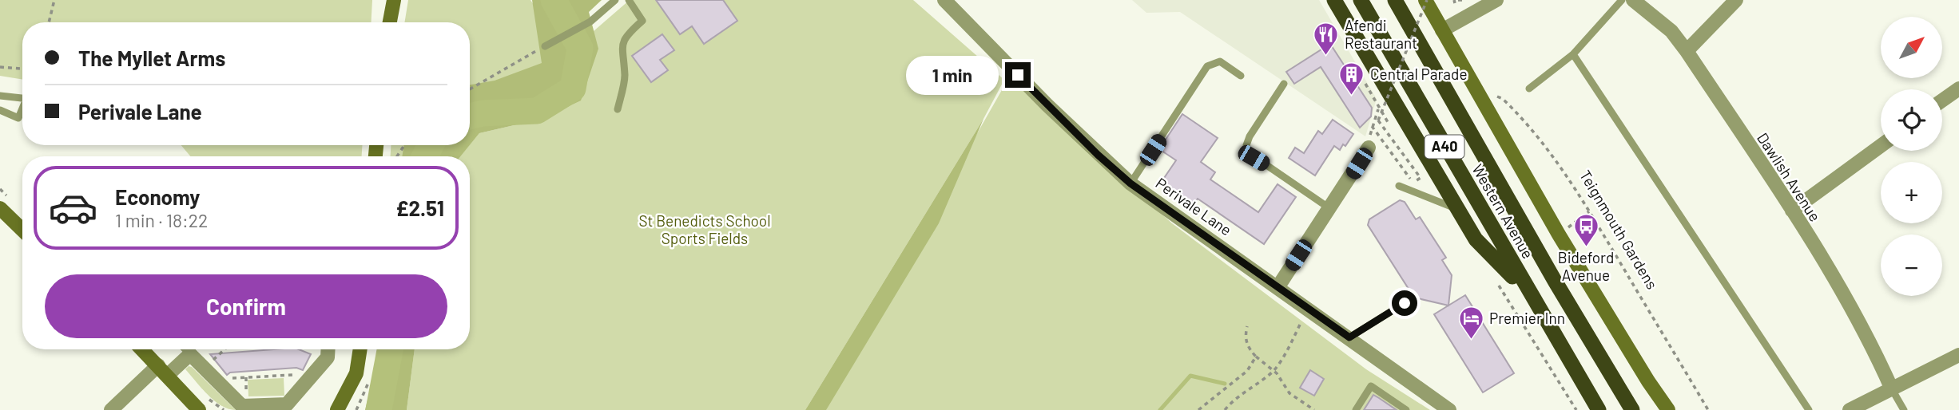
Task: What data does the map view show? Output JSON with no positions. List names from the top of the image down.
{
  "streets": {
    "highway": ["A40", "Western Avenue"],
    "street": ["Dawlish Avenue", "Perivale Lane"],
    "path": ["Teignmouth Gardens"]
  },
  "crossings": [
    ["A40", "Western Avenue"]
  ],
  "parks": ["St Benedicts School Sports Fields"],
  "places": {
    "restaurant": ["Afendi Restaurant"],
    "building": ["Central Parade"],
    "bus stop": ["Bideford Avenue"],
    "hotel": ["Premier Inn"]
  },
  "north": "top right",
  "page": {
    "map_buttons": ["+", "−"],
    "banner": ["The Myllet Arms", "Perivale Lane"],
    "bubble": "1 min",
    "list": [
      {
        "name": "Economy",
        "note": "1 min · 18:22",
        "value": "£2.51"
      }
    ],
    "buttons": "Confirm"
  }
}
